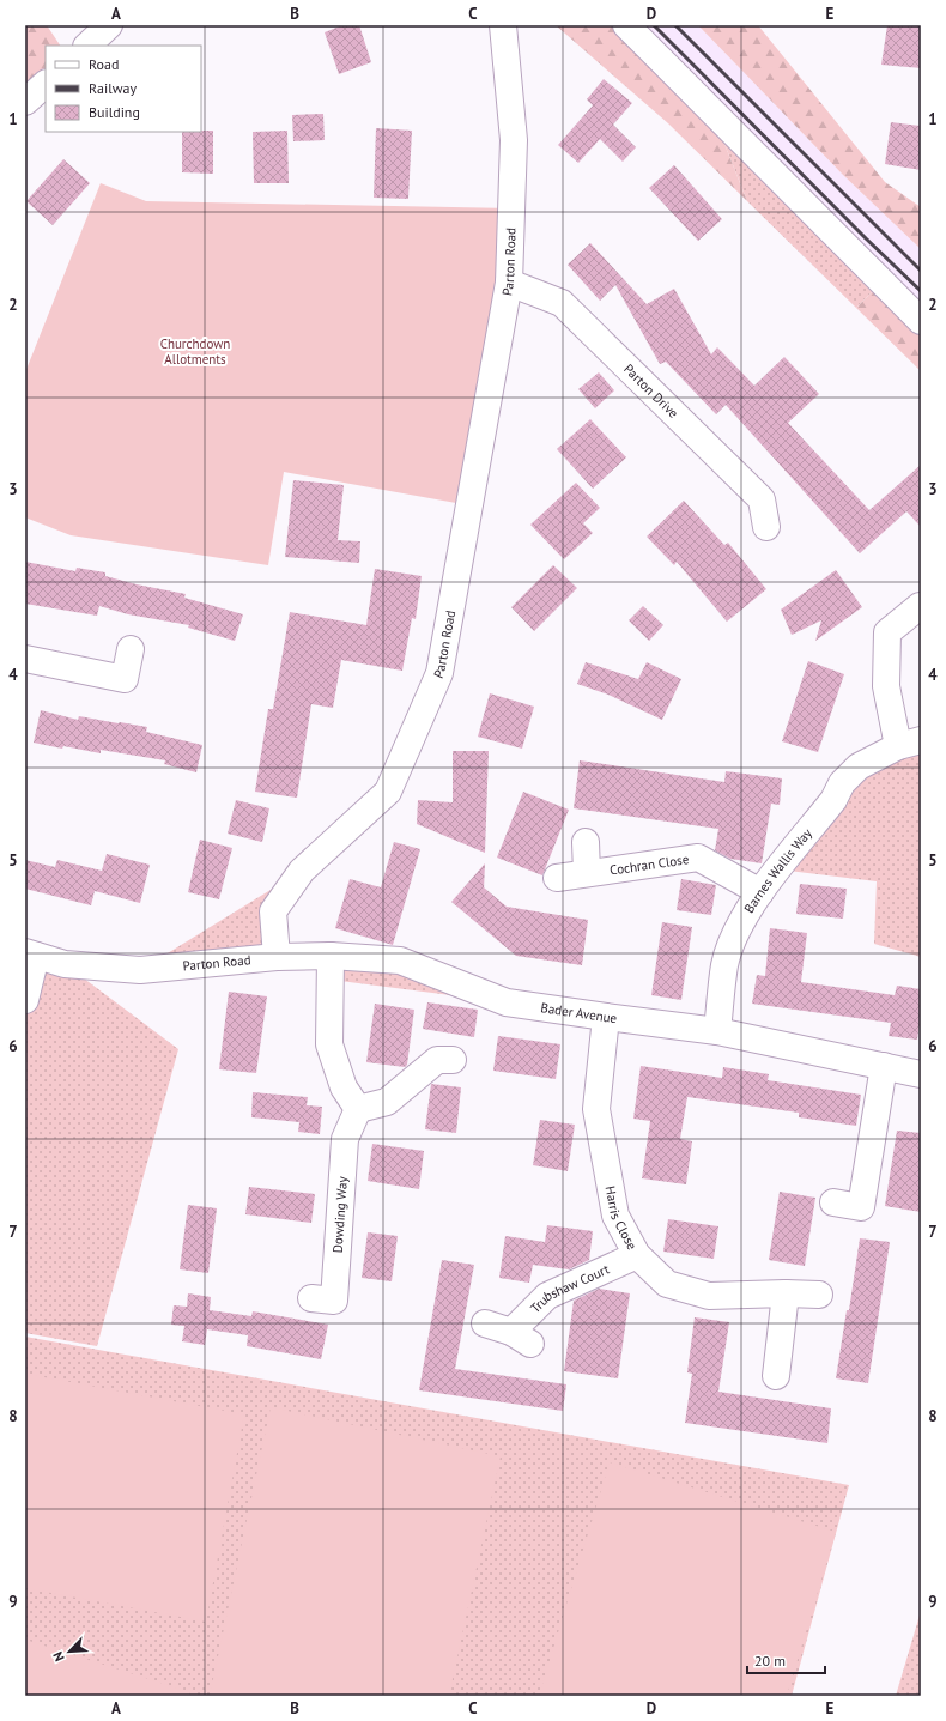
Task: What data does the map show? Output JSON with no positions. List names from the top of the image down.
{
  "streets": {
    "street": [
      "Parton Road",
      "Parton Drive",
      "Cochran Close",
      "Barnes Wallis Way",
      "Bader Avenue",
      "Dowding Way",
      "Harris Close",
      "Trubshaw Court"
    ]
  },
  "crossings": [
    ["Parton Road", "Parton Drive"],
    ["Parton Road", "Bader Avenue"],
    ["Cochran Close", "Barnes Wallis Way"],
    ["Barnes Wallis Way", "Bader Avenue"],
    ["Bader Avenue", "Harris Close"],
    ["Harris Close", "Trubshaw Court"]
  ],
  "parks": ["Churchdown Allotments"],
  "legend": ["Road", "Railway", "Building"],
  "scale_bar": "20 m",
  "north": "bottom left",
  "grid": {
    "columns": [
      "A",
      "B",
      "C",
      "D",
      "E"
    ],
    "rows": [
      "1",
      "2",
      "3",
      "4",
      "5",
      "6",
      "7",
      "8",
      "9"
    ]
  }
}
